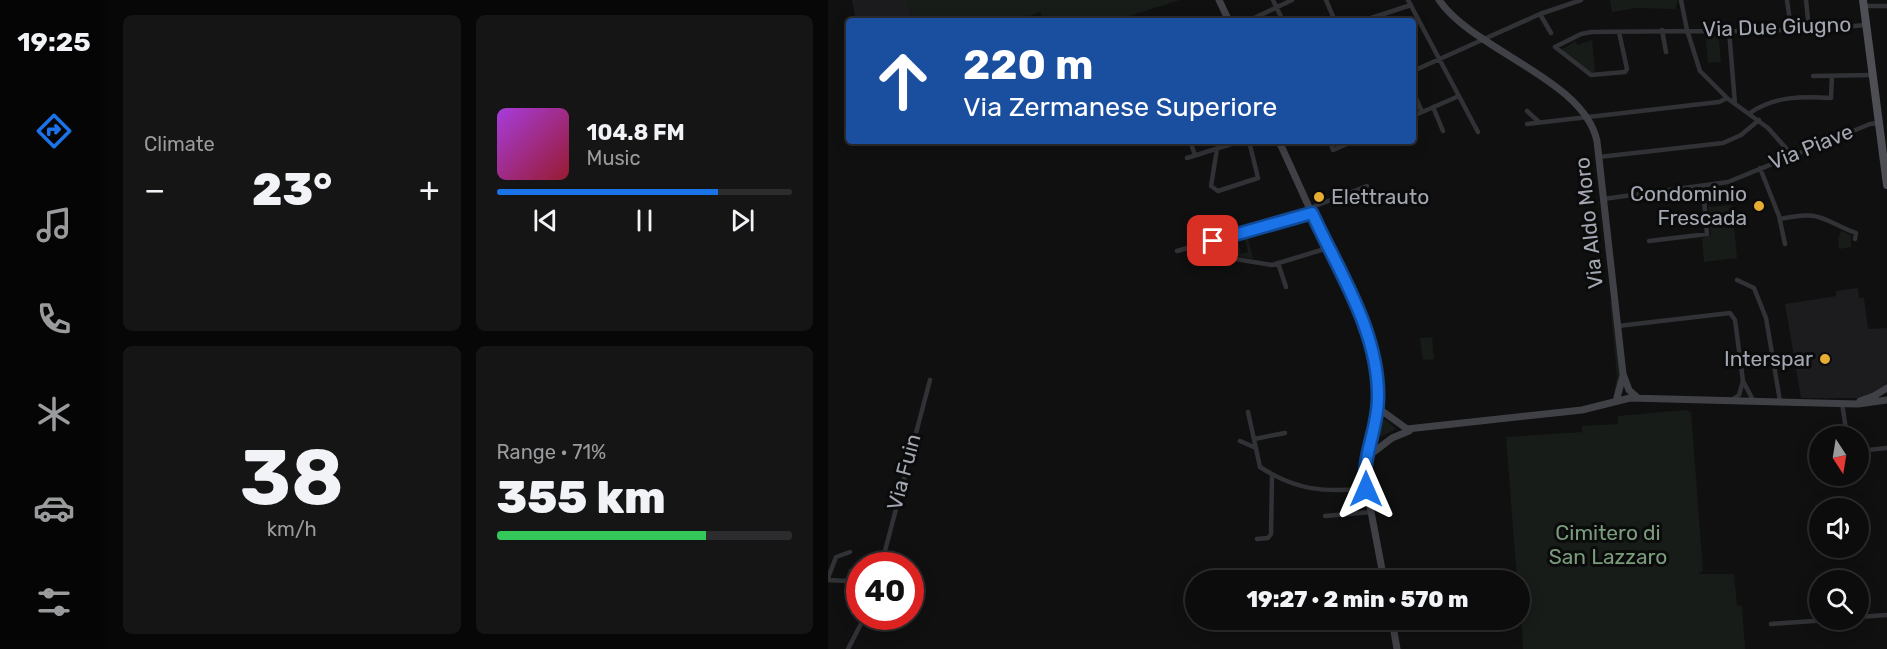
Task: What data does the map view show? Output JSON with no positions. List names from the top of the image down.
{
  "streets": {
    "street": [
      "Via Due Giugno",
      "Via Piave",
      "Via Aldo Moro",
      "Via Fuin"
    ]
  },
  "crossings": [
    ["Via Piave", "Via Aldo Moro"]
  ],
  "parks": ["Cimitero di San Lazzaro"],
  "places": ["Elettrauto", "Condominio Frescada", "Interspar"],
  "north": "bottom",
  "page": {
    "tabs": "19:25",
    "tile": [
      "Climate",
      ["38", "km/h"],
      ["Range · 71%", "355 km"]
    ],
    "turn": ["220 m", "Via Zermanese Superiore"],
    "song": ["104.8 FM", "Music"],
    "heat": ["−", "23°", "+"],
    "limit": "40",
    "trip": "19:27 · 2 min · 570 m"
  }
}
